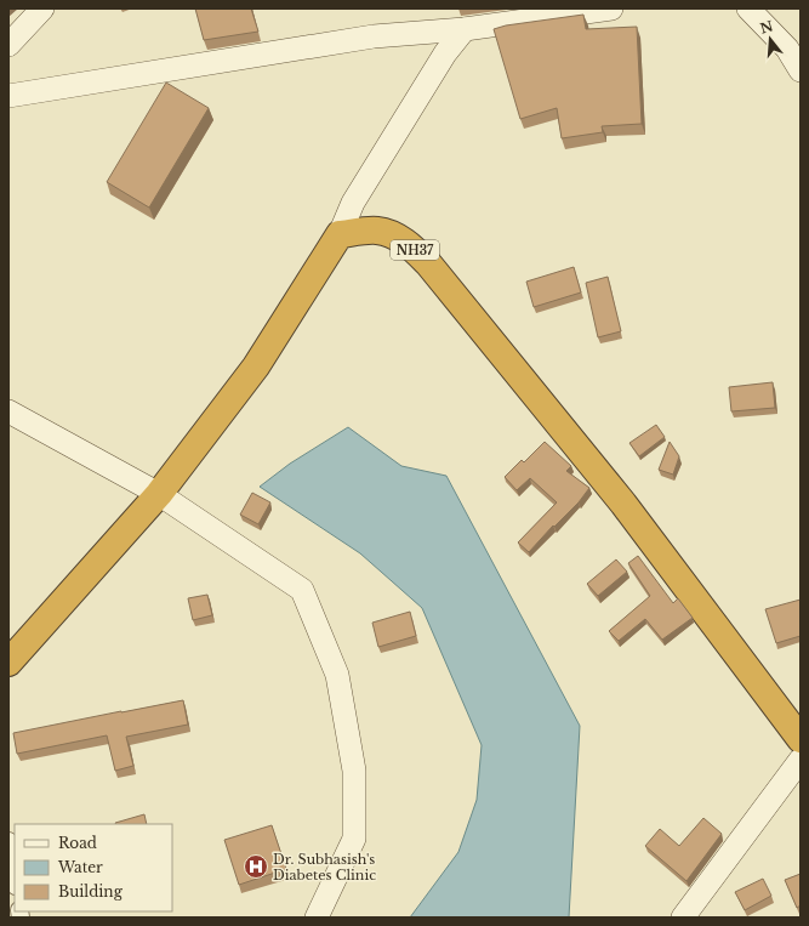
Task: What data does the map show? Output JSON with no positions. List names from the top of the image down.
{
  "streets": {
    "highway": ["NH37"]
  },
  "places": {
    "hospital": ["Dr. Subhasish's Diabetes Clinic"]
  },
  "legend": ["Road", "Water", "Building"],
  "north": "top"
}
